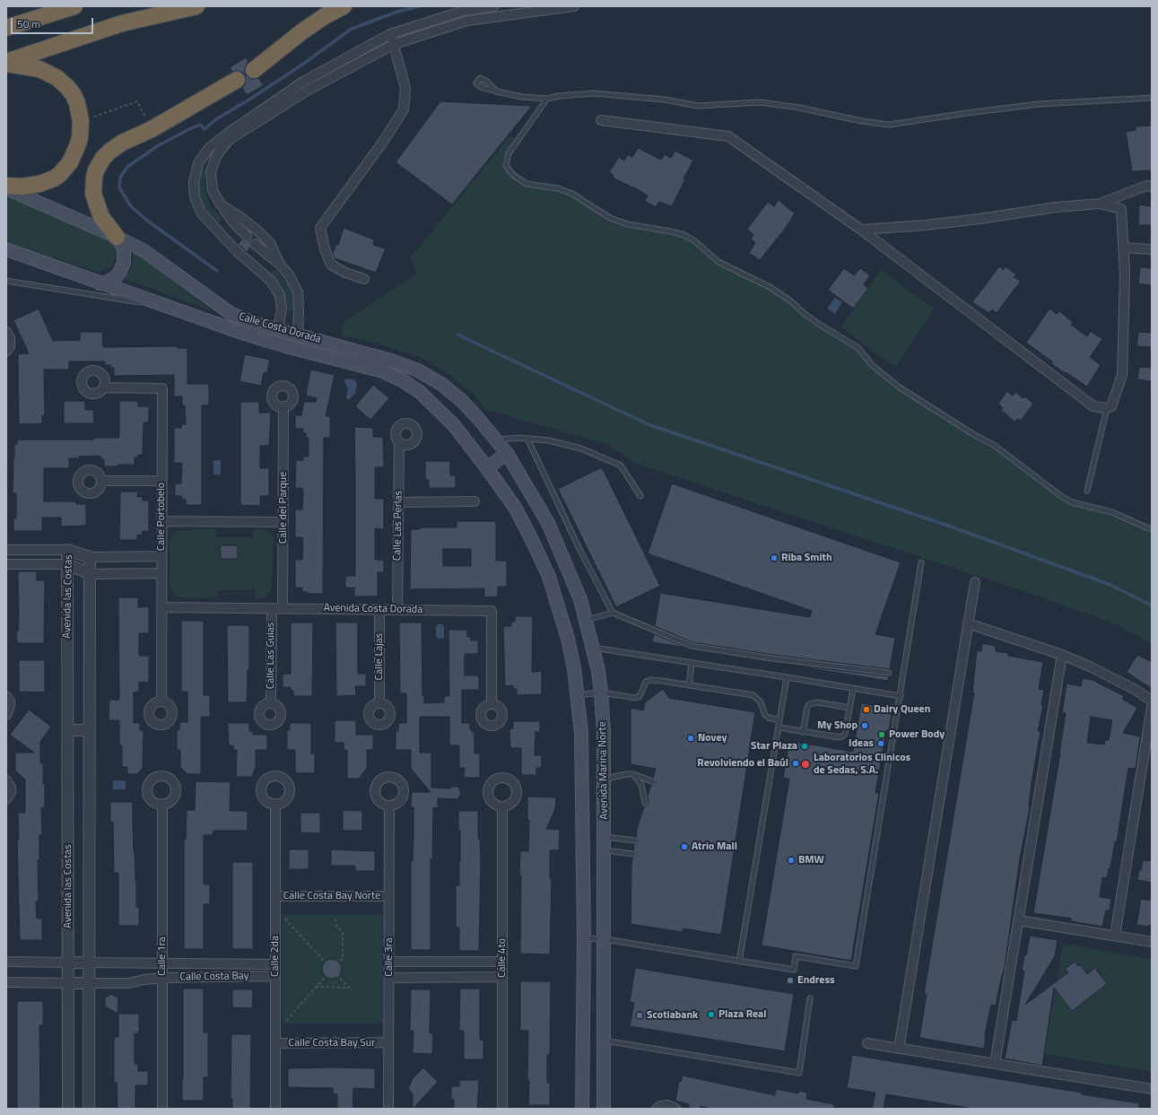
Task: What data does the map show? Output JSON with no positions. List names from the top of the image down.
{
  "streets": {
    "main road": ["Calle Costa Dorada", "Avenida Marina Norte"],
    "street": [
      "Calle del Parque",
      "Calle Portobelo",
      "Calle Las Perlas",
      "Avenida las Costas",
      "Avenida Costa Dorada",
      "Calle Las Guias",
      "Calle Lajas",
      "Calle Costa Bay Norte",
      "Calle 1ra",
      "Calle 2da",
      "Calle 3ra",
      "Calle 4to",
      "Calle Costa Bay",
      "Calle Costa Bay Sur"
    ]
  },
  "crossings": [
    ["Calle Costa Dorada", "Avenida Marina Norte"],
    ["Calle del Parque", "Avenida Costa Dorada"],
    ["Calle Portobelo", "Avenida Costa Dorada"],
    ["Calle Las Perlas", "Avenida Costa Dorada"],
    ["Avenida las Costas", "Calle Costa Bay"],
    ["Avenida Costa Dorada", "Calle Las Guias"],
    ["Avenida Costa Dorada", "Calle Lajas"],
    ["Calle Costa Bay Norte", "Calle 2da"],
    ["Calle Costa Bay Norte", "Calle 3ra"],
    ["Calle 1ra", "Calle Costa Bay"],
    ["Calle 2da", "Calle Costa Bay"],
    ["Calle 2da", "Calle Costa Bay Sur"],
    ["Calle 3ra", "Calle Costa Bay Sur"]
  ],
  "places": [
    "Riba Smith",
    "Dairy Queen",
    "My Shop",
    "Power Body",
    "Novey",
    "Ideas",
    "Star Plaza",
    "Revolviendo el Baúl",
    "Laboratorios Clinicos de Sedas, S.A.",
    "Atrio Mall",
    "BMW",
    "Endress",
    "Plaza Real",
    "Scotiabank"
  ],
  "scale_bar": "50 m"
}
